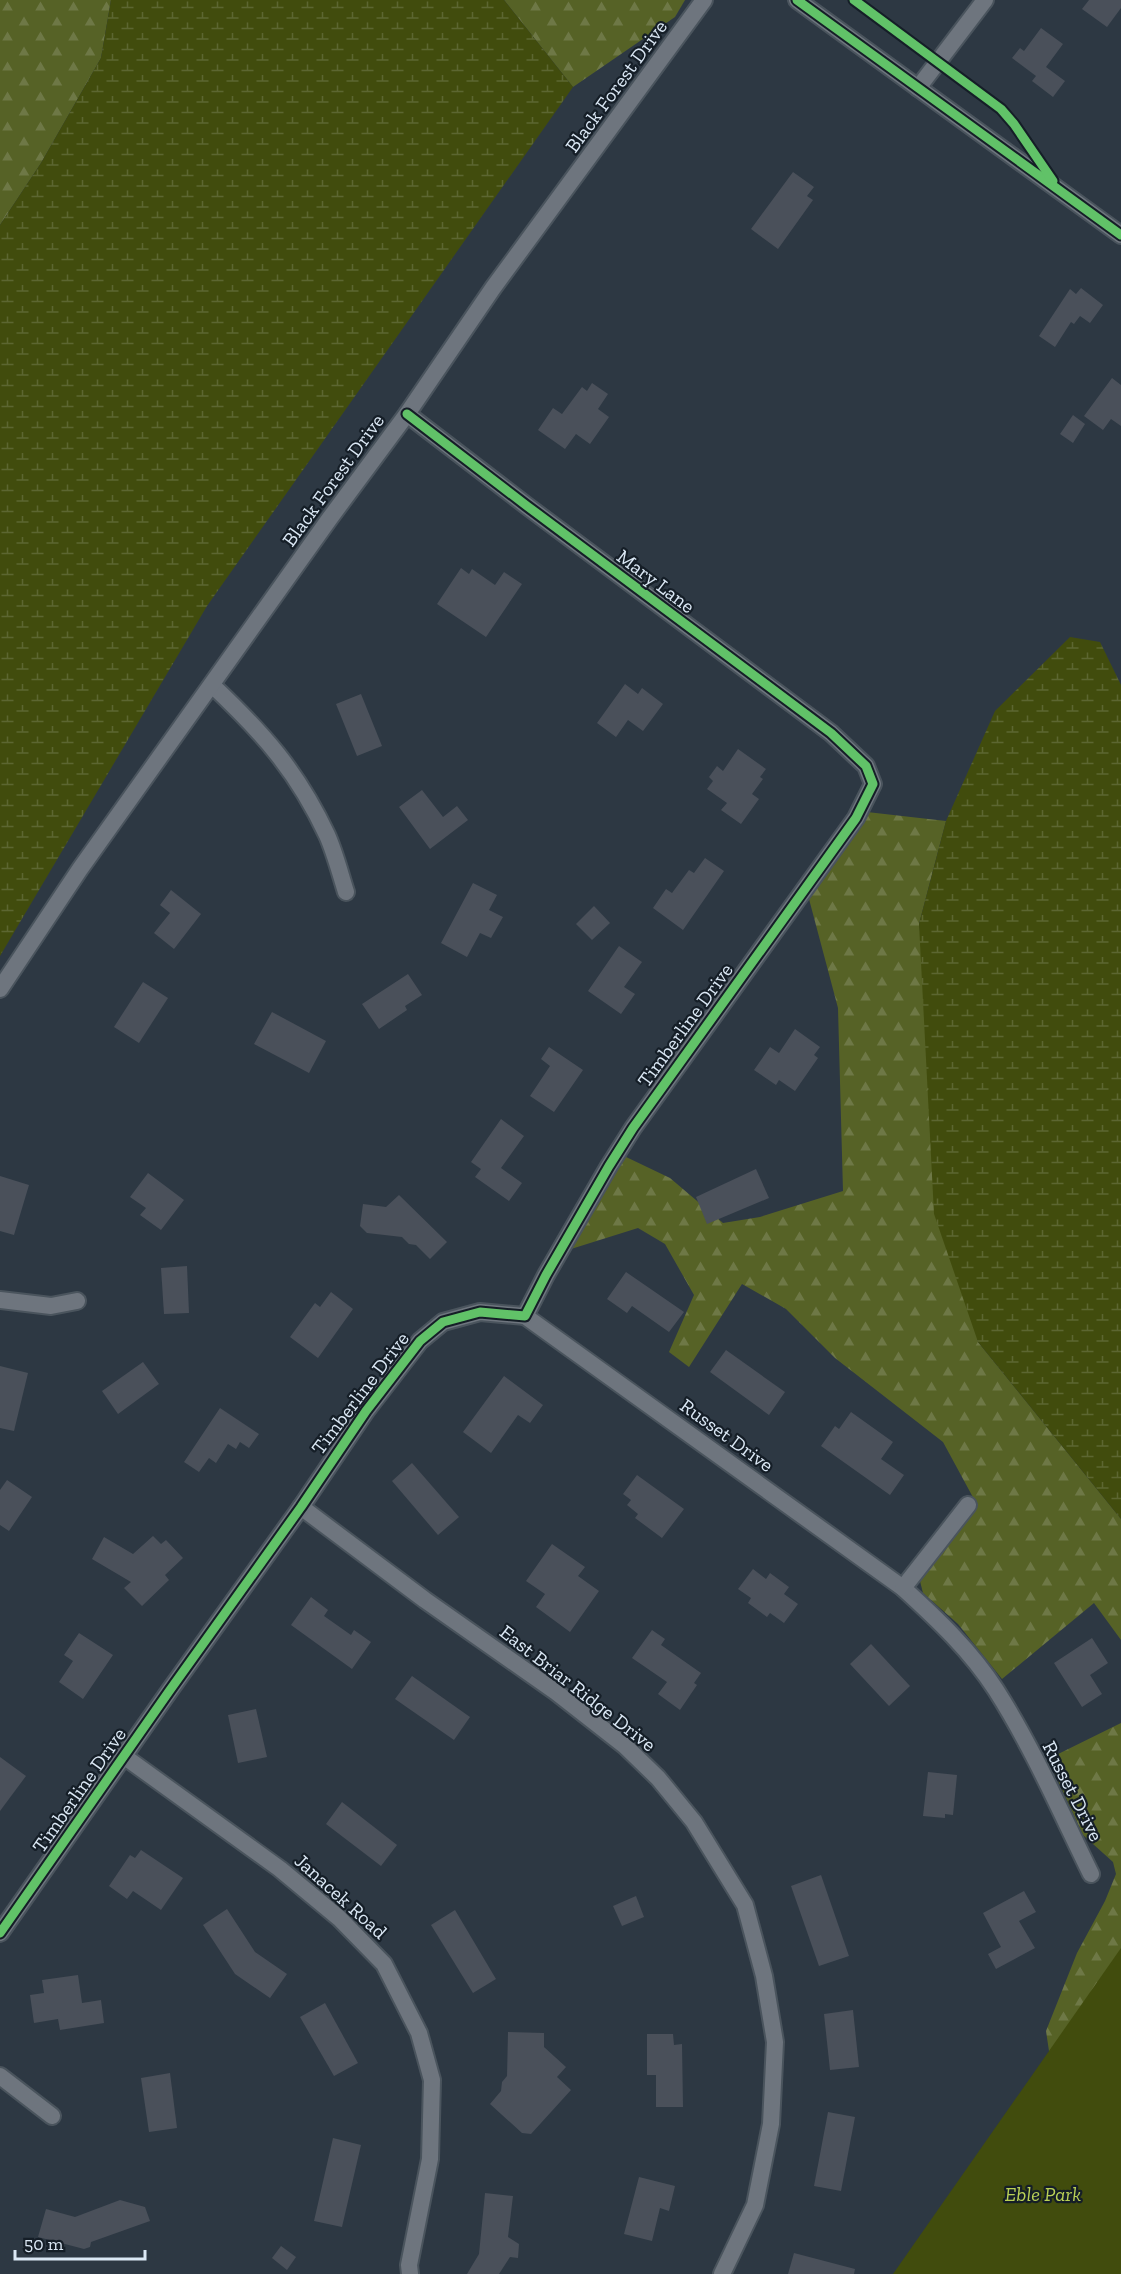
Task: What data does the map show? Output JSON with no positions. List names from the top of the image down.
{
  "streets": {
    "street": [
      "Black Forest Drive",
      "Mary Lane",
      "Timberline Drive",
      "Russet Drive",
      "East Briar Ridge Drive",
      "Janacek Road"
    ]
  },
  "crossings": [
    ["Black Forest Drive", "Mary Lane"],
    ["Mary Lane", "Timberline Drive"],
    ["Timberline Drive", "Russet Drive"],
    ["Timberline Drive", "East Briar Ridge Drive"],
    ["Timberline Drive", "Janacek Road"]
  ],
  "parks": ["Eble Park"],
  "scale_bar": "50 m"
}
